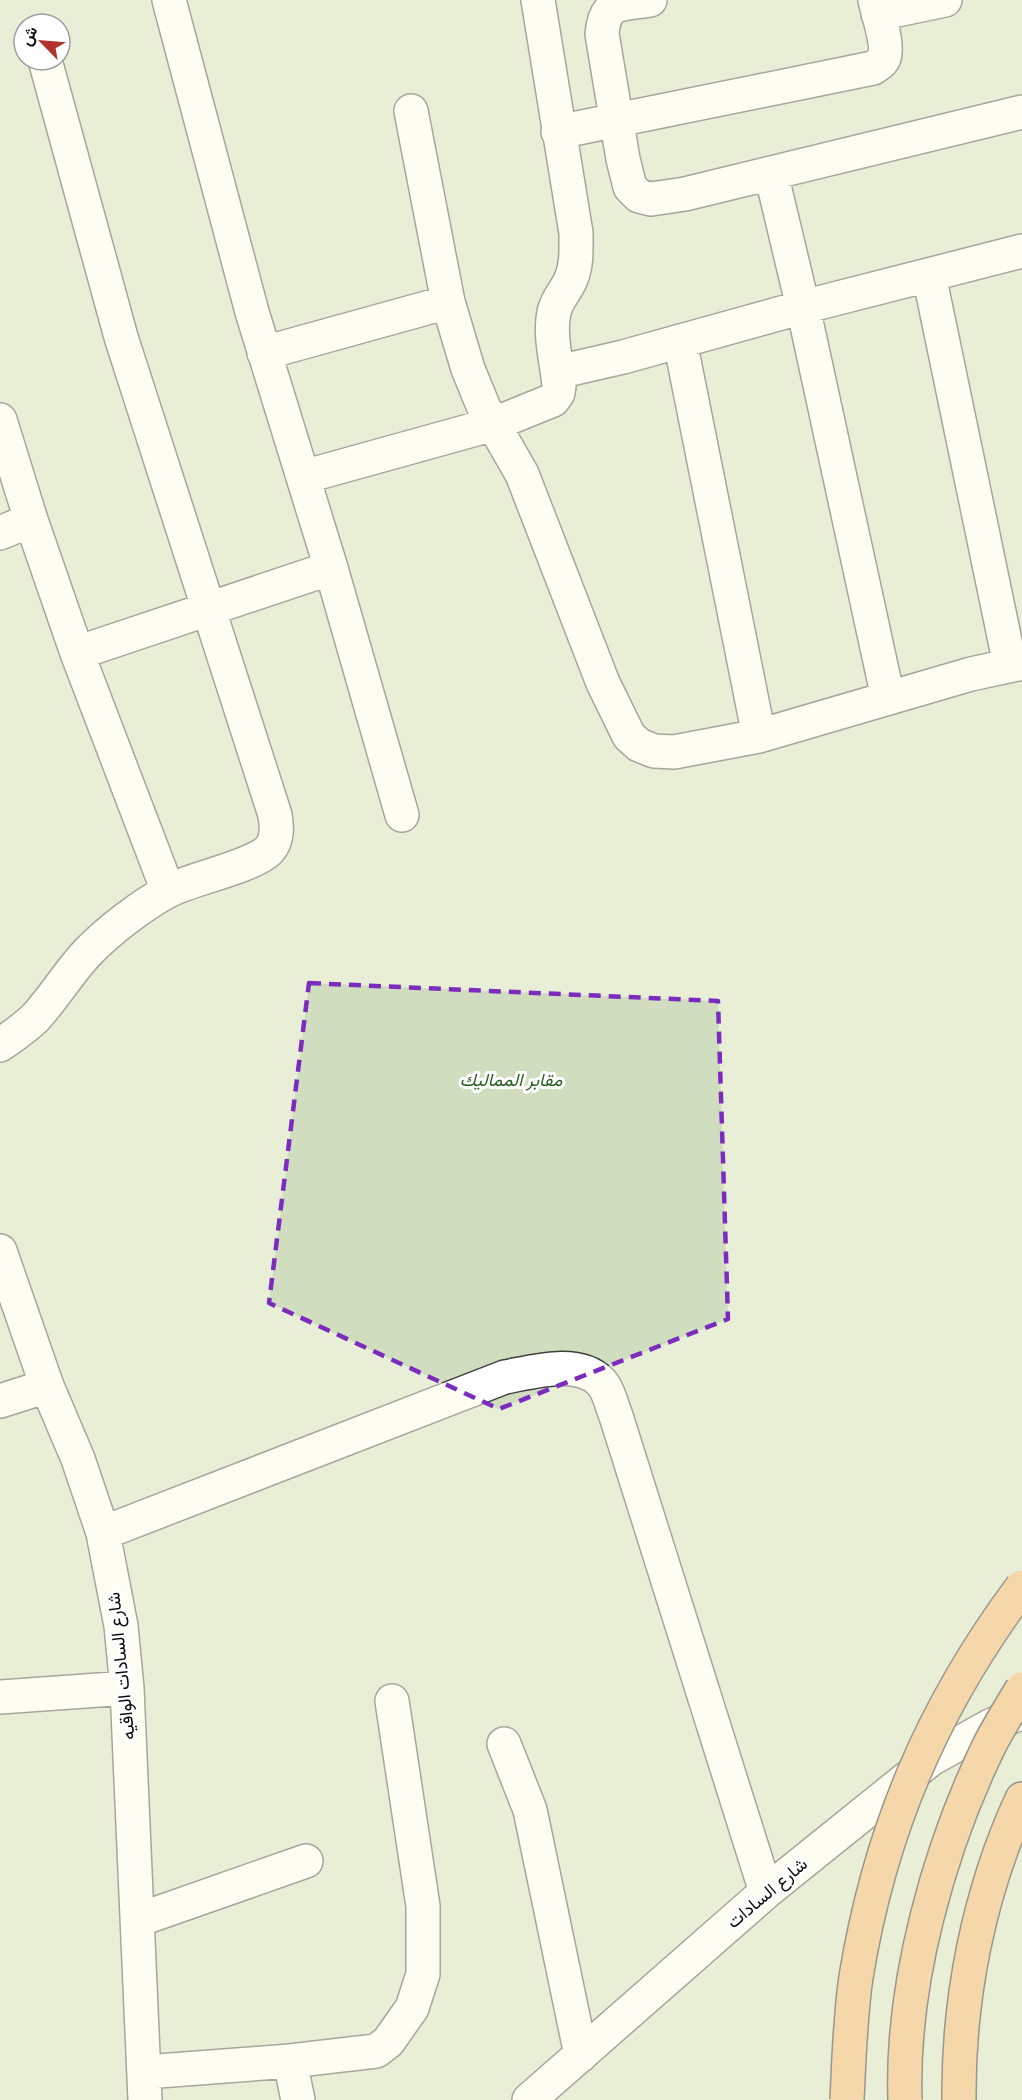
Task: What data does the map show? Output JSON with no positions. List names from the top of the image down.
{
  "streets": {
    "street": ["شارع السادات الواقيه", "شارع السادات"]
  },
  "parks": ["مقابر المماليك"],
  "north": "top left"
}
